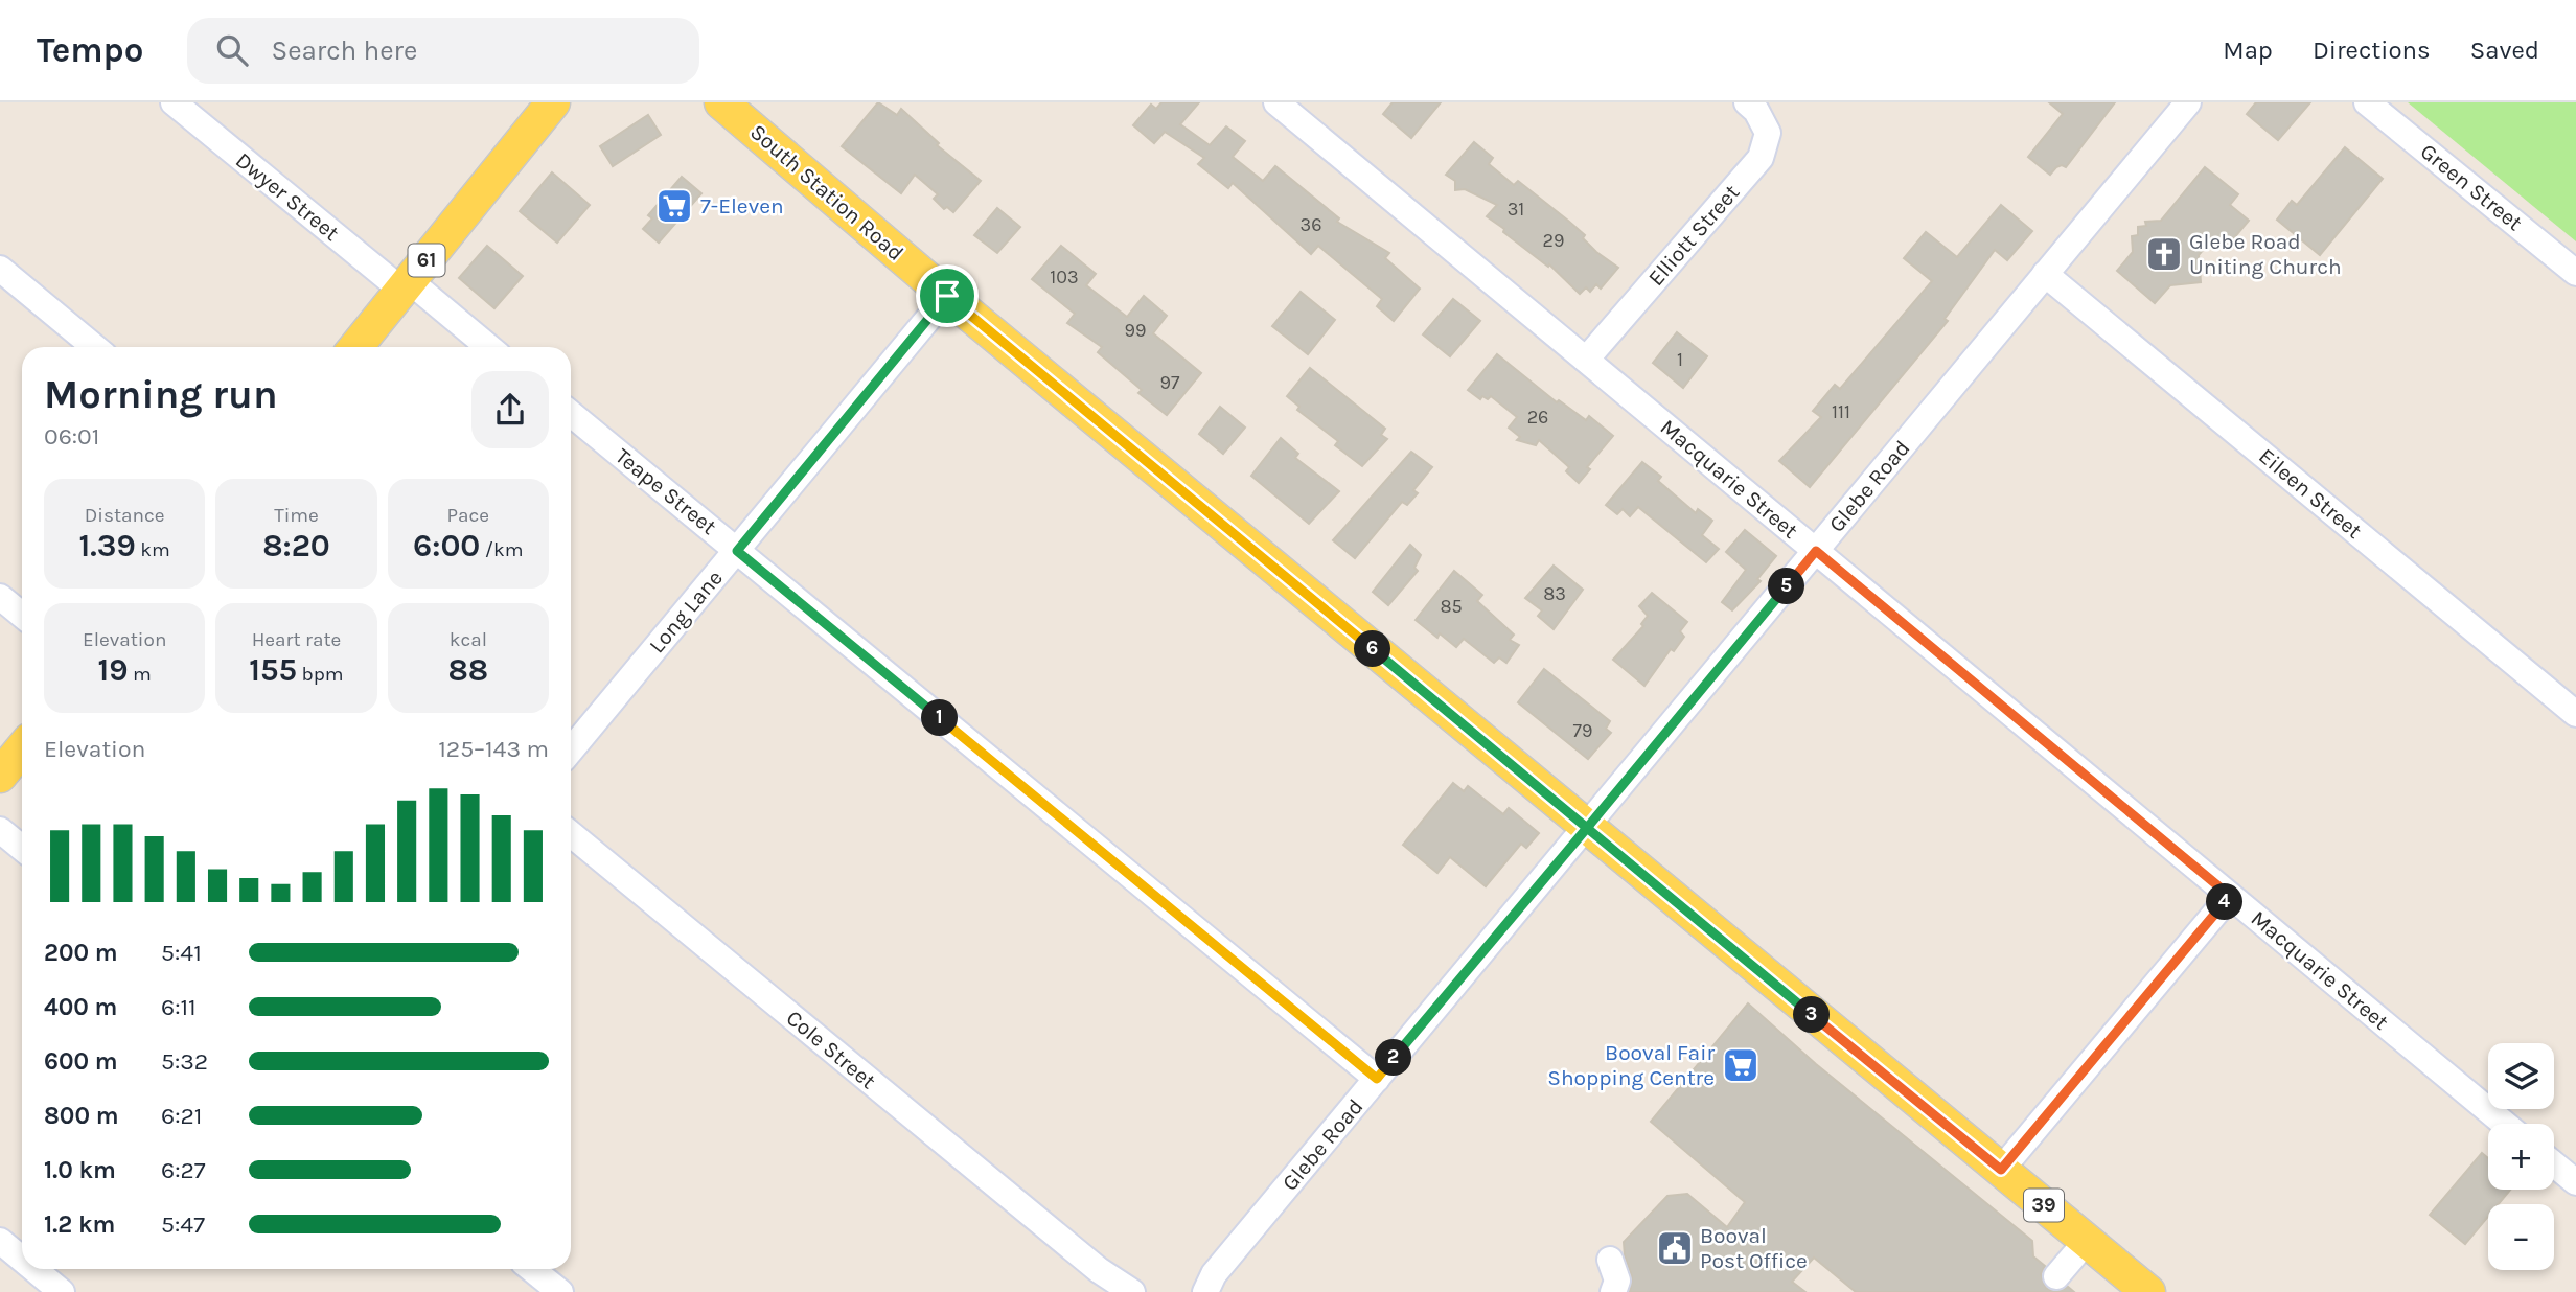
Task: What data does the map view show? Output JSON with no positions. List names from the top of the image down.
{
  "streets": {
    "main road": ["South Station Road", "61", "39"],
    "street": [
      "Green Street",
      "Dwyer Street",
      "Elliott Street",
      "Macquarie Street",
      "Glebe Road",
      "Teape Street",
      "Eileen Street",
      "Long Lane",
      "Cole Street"
    ]
  },
  "crossings": [
    ["South Station Road", "Glebe Road"],
    ["South Station Road", "Long Lane"],
    ["Dwyer Street", "61"],
    ["Elliott Street", "Macquarie Street"],
    ["Macquarie Street", "Glebe Road"],
    ["Glebe Road", "Teape Street"],
    ["Glebe Road", "Eileen Street"],
    ["Teape Street", "Long Lane"]
  ],
  "places": {
    "supermarket": ["7-Eleven", "Booval Fair Shopping Centre"],
    "church": ["Glebe Road Uniting Church"],
    "public building": ["Booval Post Office"]
  },
  "house_numbers": [
    "31",
    "36",
    "29",
    "103",
    "99",
    "1",
    "97",
    "111",
    "26",
    "83",
    "85",
    "79"
  ],
  "page": {
    "header": "Tempo",
    "search": "Search here",
    "nav": ["Map", "Directions", "Saved"],
    "heading": ["Morning run", "06:01"],
    "stats": [
      ["Distance", "1.39 km"],
      ["Time", "8:20"],
      ["Pace", "6:00 /km"],
      ["Elevation", "19 m"],
      ["Heart rate", "155 bpm"],
      ["kcal", "88"]
    ],
    "pins": [
      "5",
      "6",
      "1",
      "4",
      "3",
      "2"
    ],
    "chart": ["Elevation", "125–143 m"],
    "list": [
      {
        "name": "200 m",
        "note": "5:41"
      },
      {
        "name": "400 m",
        "note": "6:11"
      },
      {
        "name": "600 m",
        "note": "5:32"
      },
      {
        "name": "800 m",
        "note": "6:21"
      },
      {
        "name": "1.0 km",
        "note": "6:27"
      },
      {
        "name": "1.2 km",
        "note": "5:47"
      }
    ],
    "map_buttons": ["+", "−"]
  }
}
